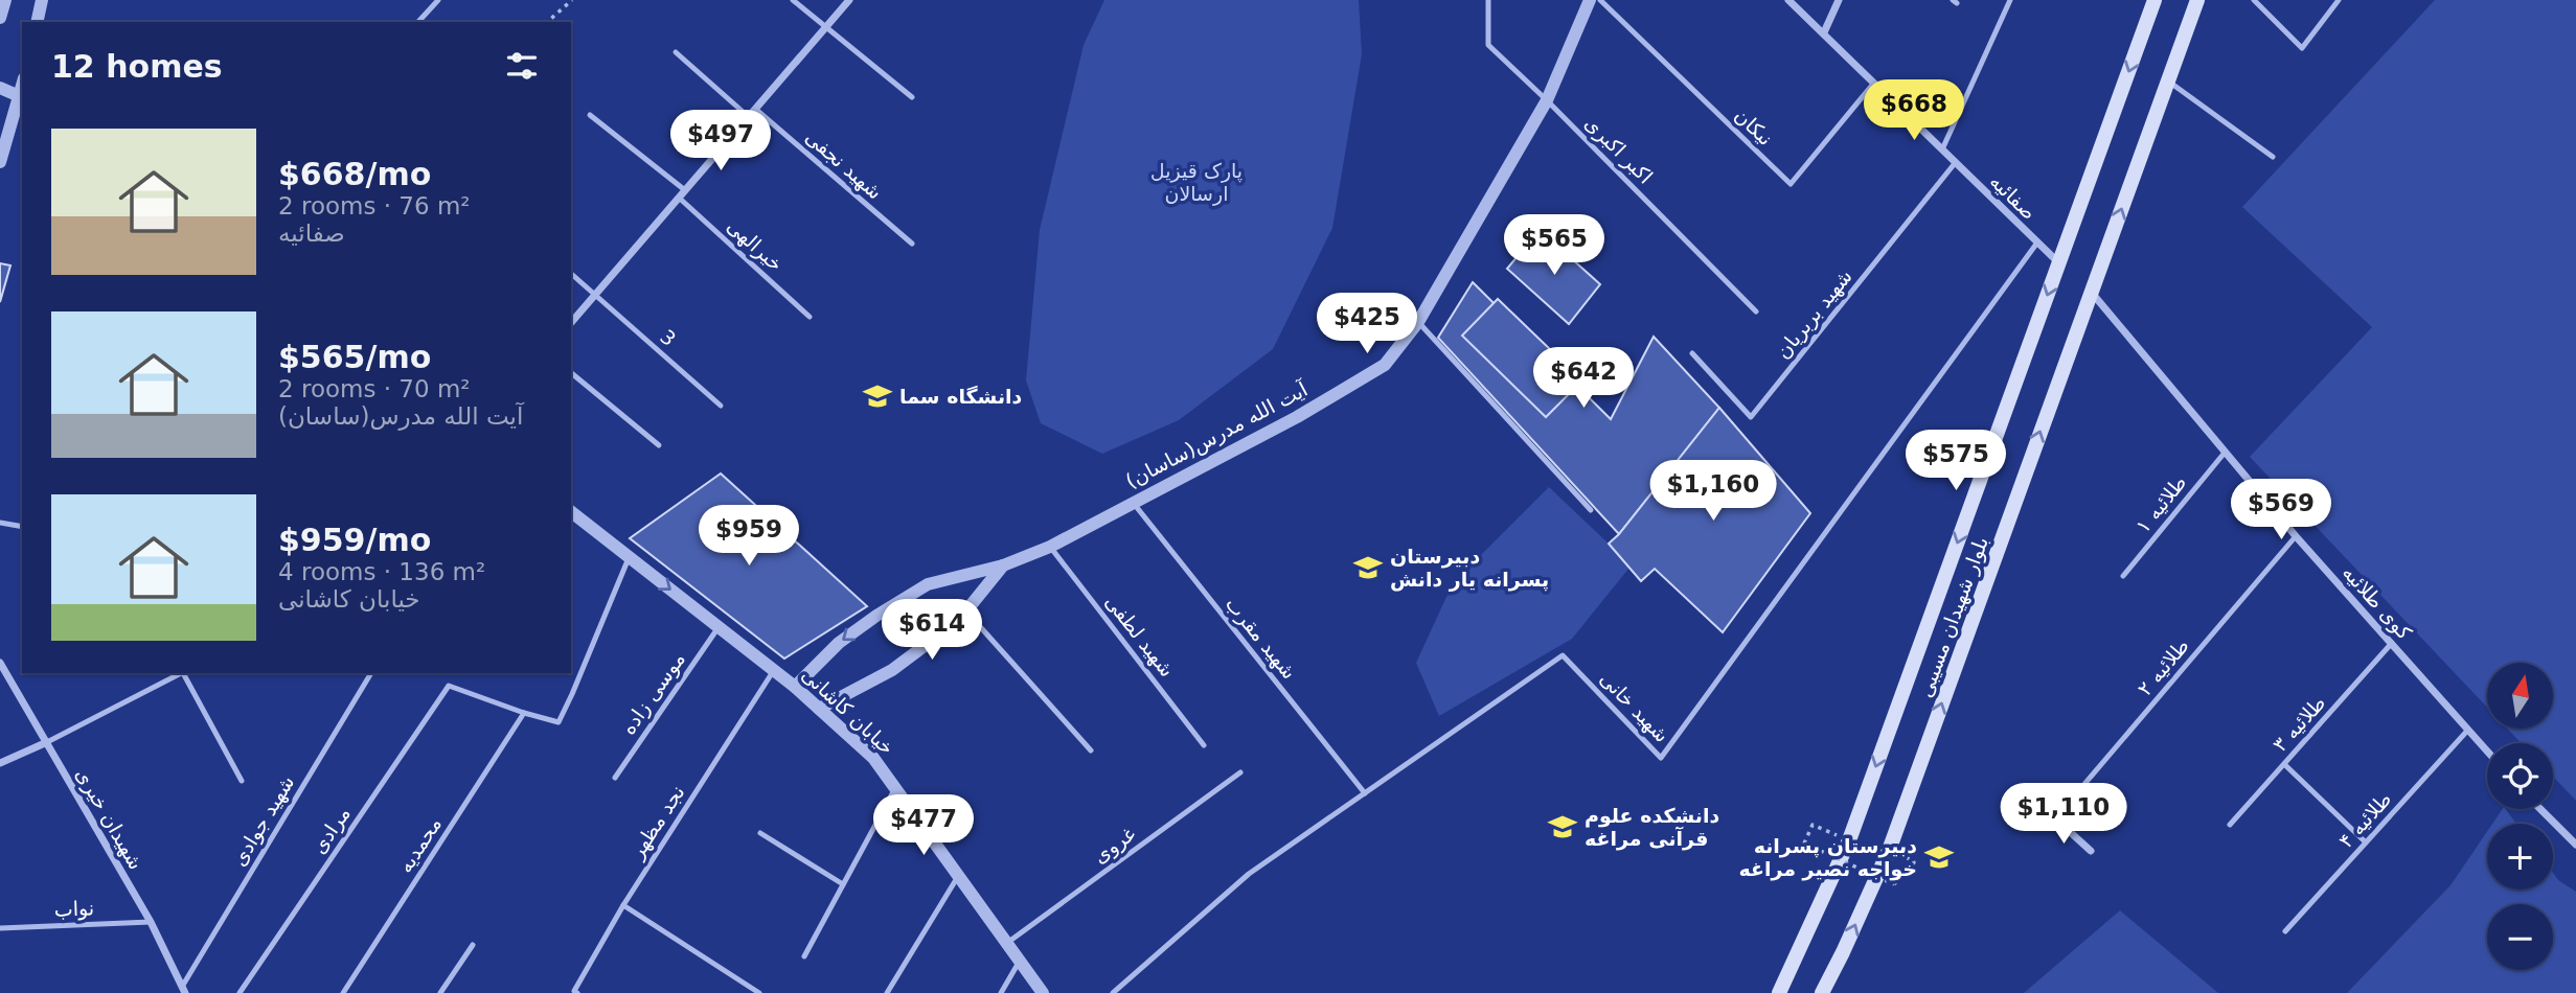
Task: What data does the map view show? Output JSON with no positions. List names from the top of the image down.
{
  "streets": {
    "main road": ["بلوار شهیدان مسیبی"],
    "street": [
      "صفائیه",
      "آیت الله مدرس(ساسان)",
      "کوی طلائیه",
      "خیابان کاشانی",
      "شهیدان خیری"
    ],
    "lane": [
      "نیکان",
      "اکبر اکبری",
      "شهید نجفی",
      "خیرالهی",
      "شهید بربریان",
      "3",
      "طلائیه ۱",
      "شهید لطفی",
      "شهید مقرب",
      "طلائیه ۲",
      "موسی زاده",
      "شهید خانی",
      "طلائیه ۳",
      "طلائیه ۴",
      "شهید جوادی",
      "نجد مظهر",
      "مرادی",
      "محمدیه",
      "غروی",
      "نواب"
    ]
  },
  "crossings": [
    ["نیکان", "صفائیه"],
    ["اکبر اکبری", "آیت الله مدرس(ساسان)"],
    ["صفائیه", "شهید بربریان"],
    ["صفائیه", "بلوار شهیدان مسیبی"],
    ["صفائیه", "شهید خانی"],
    ["آیت الله مدرس(ساسان)", "شهید لطفی"],
    ["آیت الله مدرس(ساسان)", "شهید مقرب"],
    ["آیت الله مدرس(ساسان)", "خیابان کاشانی"],
    ["طلائیه ۱", "کوی طلائیه"],
    ["کوی طلائیه", "بلوار شهیدان مسیبی"],
    ["کوی طلائیه", "طلائیه ۲"],
    ["کوی طلائیه", "طلائیه ۳"],
    ["کوی طلائیه", "طلائیه ۴"],
    ["شهید مقرب", "شهید خانی"],
    ["موسی زاده", "خیابان کاشانی"],
    ["خیابان کاشانی", "نجد مظهر"],
    ["خیابان کاشانی", "غروی"],
    ["شهیدان خیری", "شهید جوادی"],
    ["شهیدان خیری", "نواب"],
    ["مرادی", "محمدیه"]
  ],
  "parks": ["پارک قیزیل ارسالان"],
  "places": {
    "school or university": [
      "دانشگاه سما",
      "دبیرستان پسرانه یار دانش",
      "دانشکده علوم قرآنی مراغه",
      "دبیرستان پسرانه خواجه نصیر مراغه"
    ]
  },
  "north": "top",
  "page": {
    "heading": "12 homes",
    "price": [
      "$668",
      "$497",
      "$565",
      "$425",
      "$642",
      "$575",
      "$1,160",
      "$569",
      "$959",
      "$614",
      "$1,110",
      "$477"
    ],
    "list": [
      {
        "name": "$668/mo",
        "note": "2 rooms · 76 m² · صفائیه"
      },
      {
        "name": "$565/mo",
        "note": "2 rooms · 70 m² · آیت الله مدرس(ساسان)"
      },
      {
        "name": "$959/mo",
        "note": "4 rooms · 136 m² · خیابان کاشانی"
      }
    ],
    "map_buttons": ["+", "−"]
  }
}
